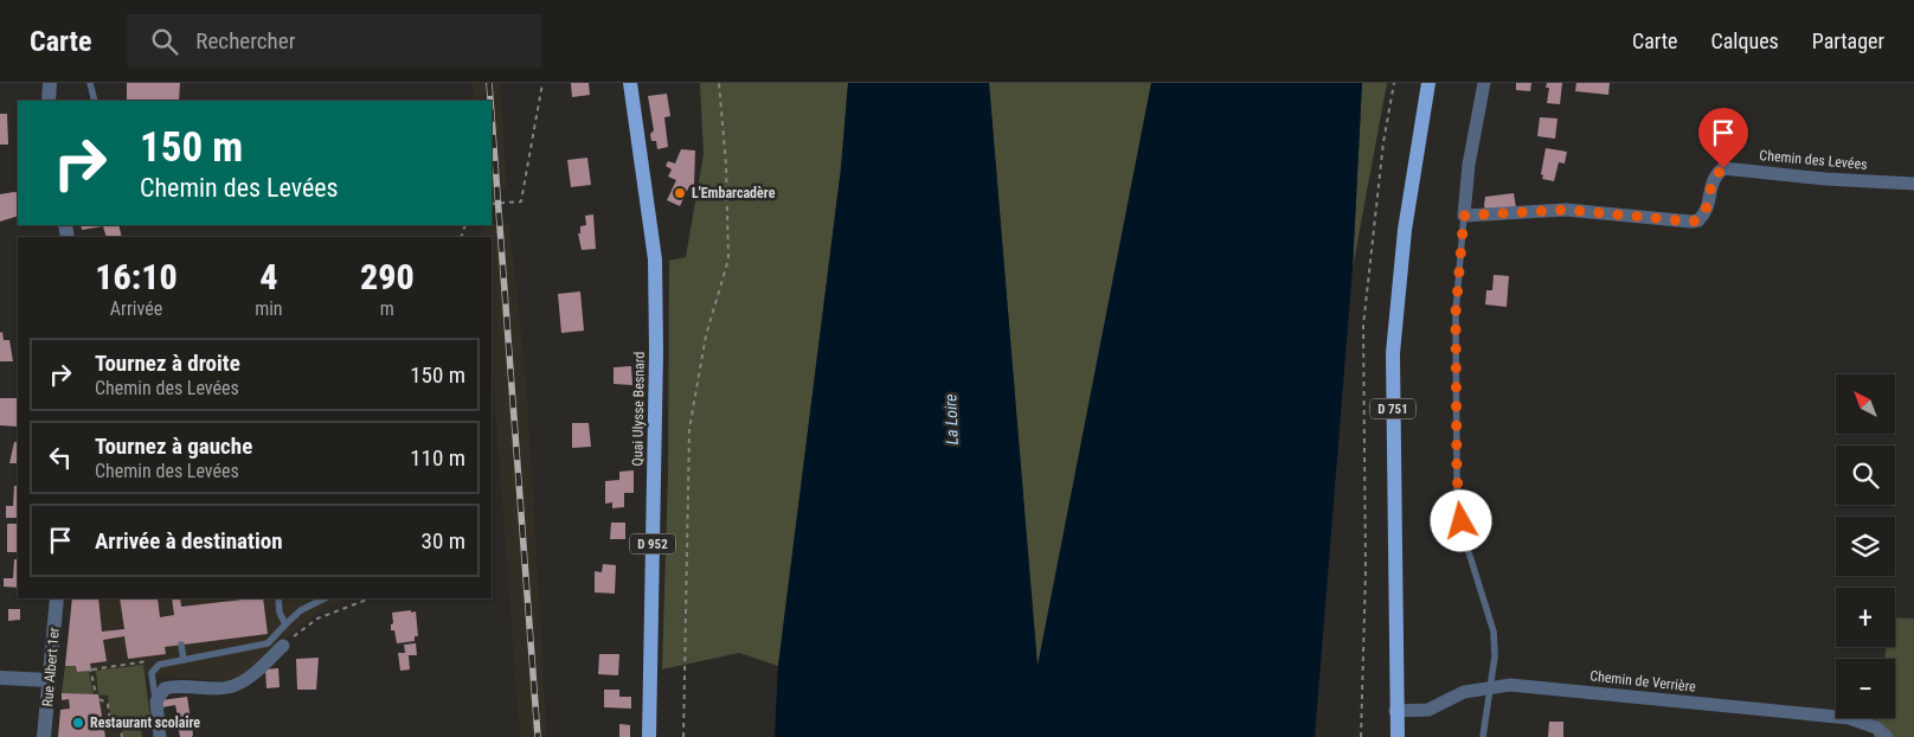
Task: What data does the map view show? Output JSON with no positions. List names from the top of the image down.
{
  "streets": {
    "main road": ["Quai Ulysse Besnard", "D 751", "D 952"],
    "street": ["Chemin des Levées", "Rue Albert 1er", "Chemin de Verrière"]
  },
  "crossings": [
    ["D 751", "Chemin de Verrière"]
  ],
  "water": ["La Loire"],
  "places": ["L'Embarcadère", "Restaurant scolaire"],
  "north": "top left",
  "page": {
    "header": "Carte",
    "search": "Rechercher",
    "nav": ["Carte", "Calques", "Partager"],
    "turn": ["150 m", "Chemin des Levées"],
    "eta": [
      "16:10",
      "Arrivée",
      "4",
      "min",
      "290",
      "m"
    ],
    "list": [
      {
        "name": "Tournez à droite",
        "note": "Chemin des Levées",
        "value": "150 m"
      },
      {
        "name": "Tournez à gauche",
        "note": "Chemin des Levées",
        "value": "110 m"
      },
      {
        "name": "Arrivée à destination",
        "value": "30 m"
      }
    ],
    "map_buttons": ["+", "−"]
  }
}
